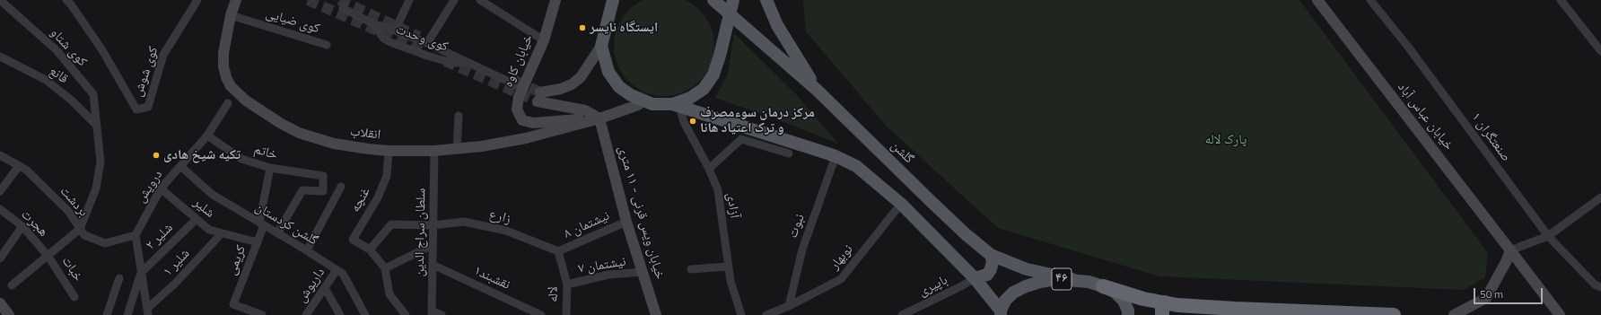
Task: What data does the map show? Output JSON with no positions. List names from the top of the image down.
{
  "streets": {
    "main road": [
      "خیابان کاوه",
      "خیابان عباس آباد",
      "انقلاب",
      "گلشن",
      "خیابان ویس قرنی - ۱۱ متری",
      "۴۶"
    ],
    "street": [
      "کوی ضیایی",
      "کوی وحدت",
      "کوی شتاو",
      "کوی شوش",
      "قانع",
      "۱ صنعتگران",
      "خاتم",
      "درویش",
      "غنچه",
      "بردشت",
      "آزادی",
      "شلیر",
      "زارع",
      "هجرت",
      "گلشن کردستان",
      "نیشتمان ۸",
      "نبوت",
      "سلطان سراج الدین",
      "شلیر ۲",
      "نوبهار",
      "کریمی",
      "شلیر ۱",
      "نیشتمان ۷",
      "خبات",
      "نقشبند۱",
      "داریوش",
      "باپیری",
      "لاله"
    ]
  },
  "crossings": [
    ["کوی ضیایی", "انقلاب"],
    ["کوی وحدت", "خیابان کاوه"],
    ["کوی شتاو", "قانع"],
    ["کوی شتاو", "بردشت"],
    ["خیابان کاوه", "انقلاب"],
    ["خیابان کاوه", "خیابان ویس قرنی - ۱۱ متری"],
    ["انقلاب", "غنچه"],
    ["انقلاب", "خیابان ویس قرنی - ۱۱ متری"],
    ["انقلاب", "سلطان سراج الدین"],
    ["خاتم", "درویش"],
    ["خاتم", "کریمی"],
    ["گلشن", "۴۶"],
    ["درویش", "بردشت"],
    ["درویش", "شلیر"],
    ["درویش", "گلشن کردستان"],
    ["غنچه", "زارع"],
    ["شلیر", "شلیر ۲"],
    ["شلیر", "کریمی"],
    ["شلیر", "شلیر ۱"],
    ["خیابان ویس قرنی - ۱۱ متری", "نیشتمان ۸"],
    ["خیابان ویس قرنی - ۱۱ متری", "نیشتمان ۷"],
    ["زارع", "نیشتمان ۸"],
    ["زارع", "سلطان سراج الدین"],
    ["زارع", "لاله"],
    ["هجرت", "خبات"],
    ["گلشن کردستان", "کریمی"],
    ["گلشن کردستان", "داریوش"],
    ["نیشتمان ۸", "لاله"],
    ["نبوت", "نوبهار"],
    ["سلطان سراج الدین", "نقشبند۱"],
    ["نیشتمان ۷", "لاله"]
  ],
  "parks": ["پارک لاله"],
  "places": ["ایستگاه نایسر", "مرکز درمان سوءمصرف و ترک اعتیاد هانا", "تکیه شیخ هادی"],
  "scale_bar": "50 m"
}
